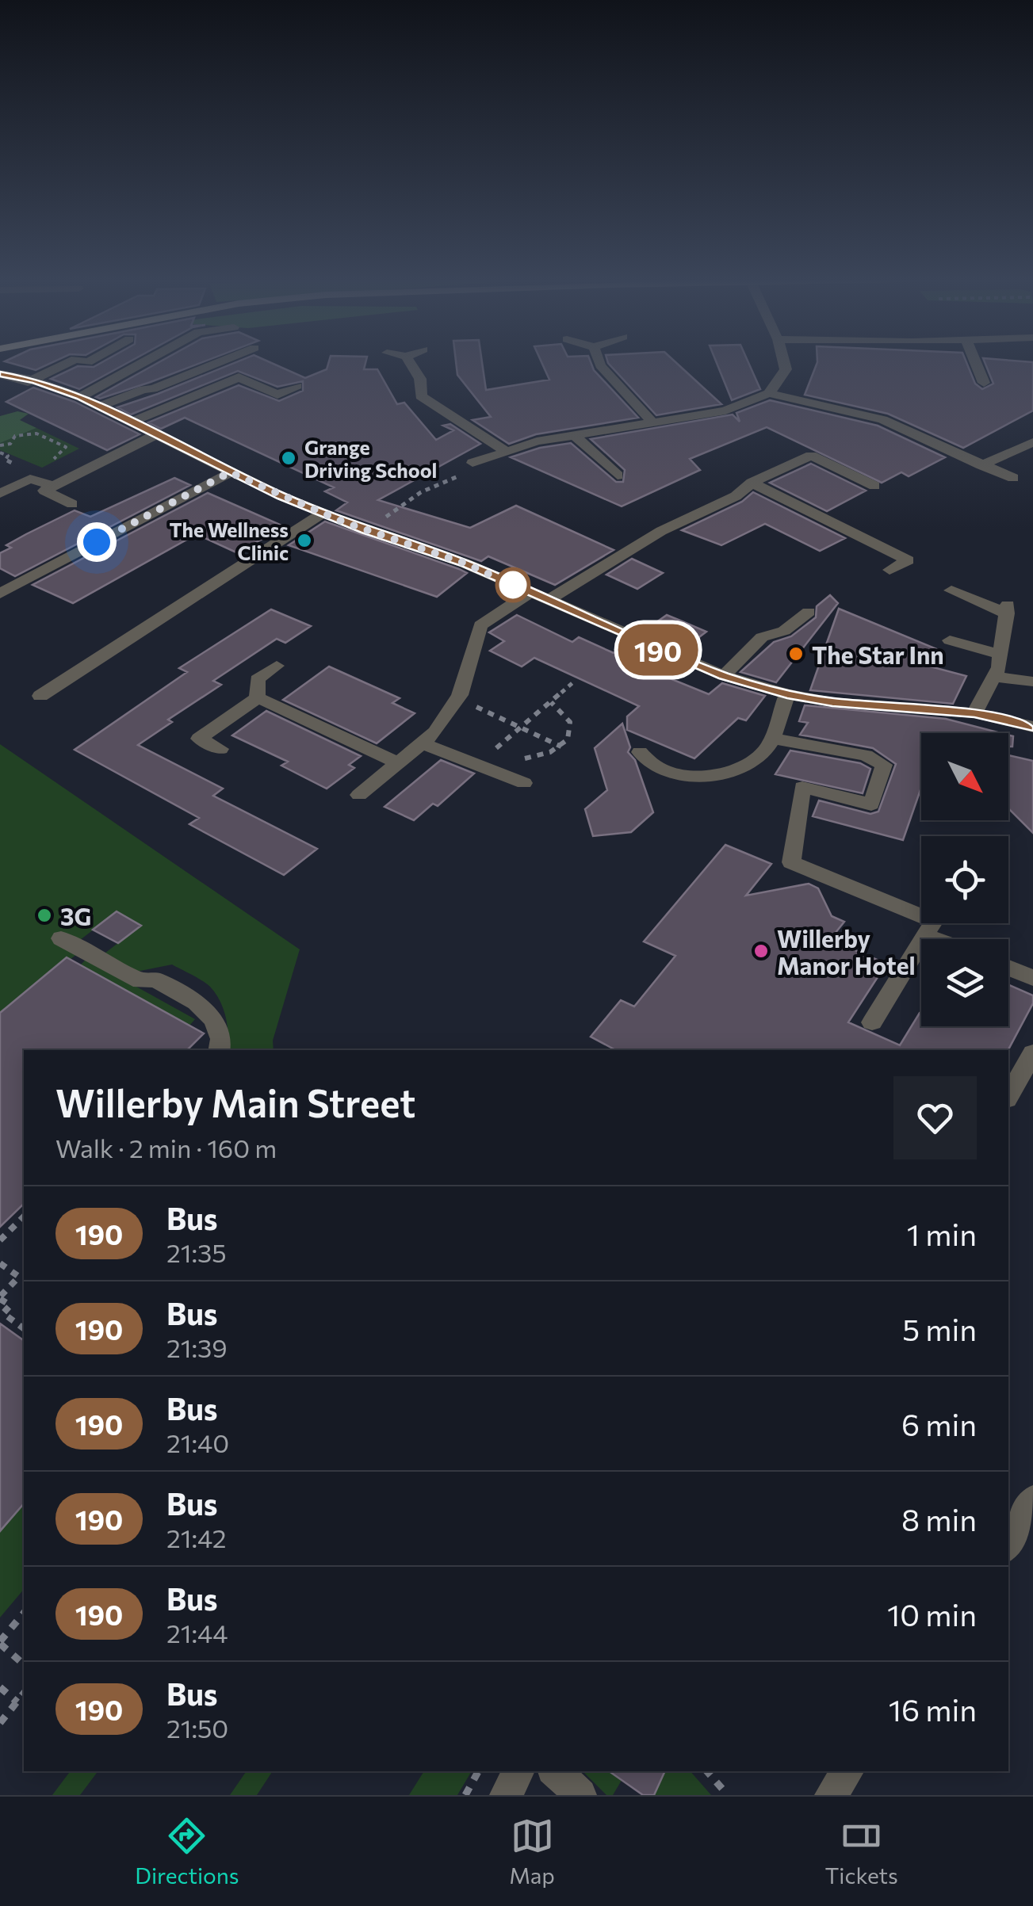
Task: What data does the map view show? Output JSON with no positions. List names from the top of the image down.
{
  "places": [
    "Grange Driving School",
    "The Wellness Clinic",
    "The Star Inn",
    "3G",
    "Willerby Manor Hotel"
  ],
  "lines": ["bus line 190"],
  "north": "bottom right",
  "page": {
    "on_map": "190",
    "heading": ["Willerby Main Street", "Walk · 2 min · 160 m"],
    "list": [
      {
        "mark": "190",
        "name": "Bus",
        "note": "21:35",
        "value": "1 min"
      },
      {
        "mark": "190",
        "name": "Bus",
        "note": "21:39",
        "value": "5 min"
      },
      {
        "mark": "190",
        "name": "Bus",
        "note": "21:40",
        "value": "6 min"
      },
      {
        "mark": "190",
        "name": "Bus",
        "note": "21:42",
        "value": "8 min"
      },
      {
        "mark": "190",
        "name": "Bus",
        "note": "21:44",
        "value": "10 min"
      },
      {
        "mark": "190",
        "name": "Bus",
        "note": "21:50",
        "value": "16 min"
      }
    ],
    "tabs": ["Directions", "Map", "Tickets"]
  }
}
